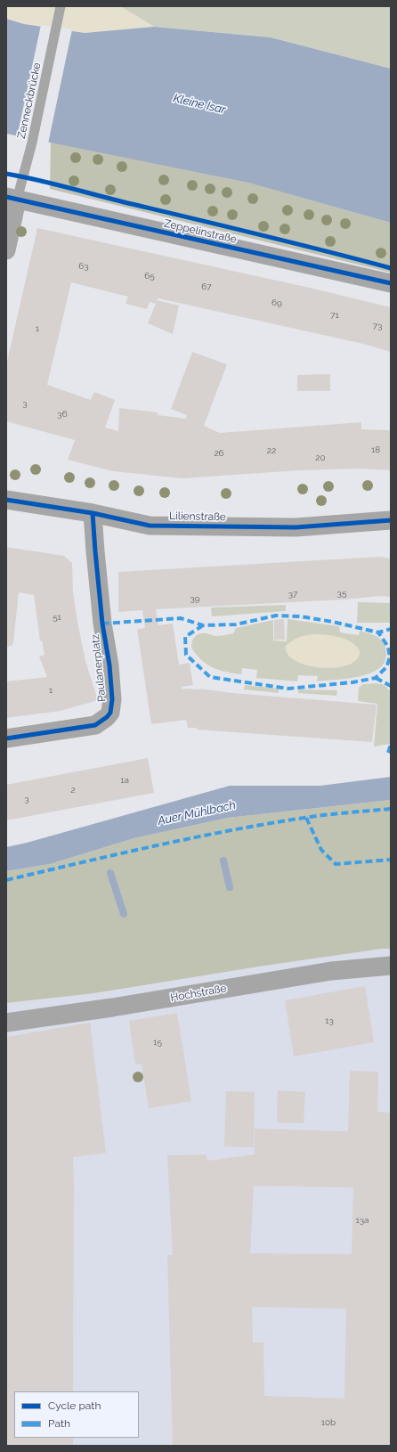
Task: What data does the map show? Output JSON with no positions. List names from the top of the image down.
{
  "streets": {
    "street": [
      "Zeppelinstraße",
      "Lilienstraße",
      "Paulanerplatz",
      "Hochstraße"
    ],
    "lane": ["Zenneckbrücke"]
  },
  "crossings": [
    ["Zenneckbrücke", "Zeppelinstraße"],
    ["Lilienstraße", "Paulanerplatz"]
  ],
  "water": ["Kleine Isar", "Auer Mühlbach"],
  "house_numbers": [
    "63",
    "65",
    "67",
    "69",
    "71",
    "73",
    "1",
    "3",
    "36",
    "18",
    "22",
    "26",
    "20",
    "35",
    "37",
    "39",
    "51",
    "1",
    "1a",
    "2",
    "3",
    "13",
    "15",
    "13a",
    "10b"
  ],
  "legend": ["Cycle path", "Path"]
}
